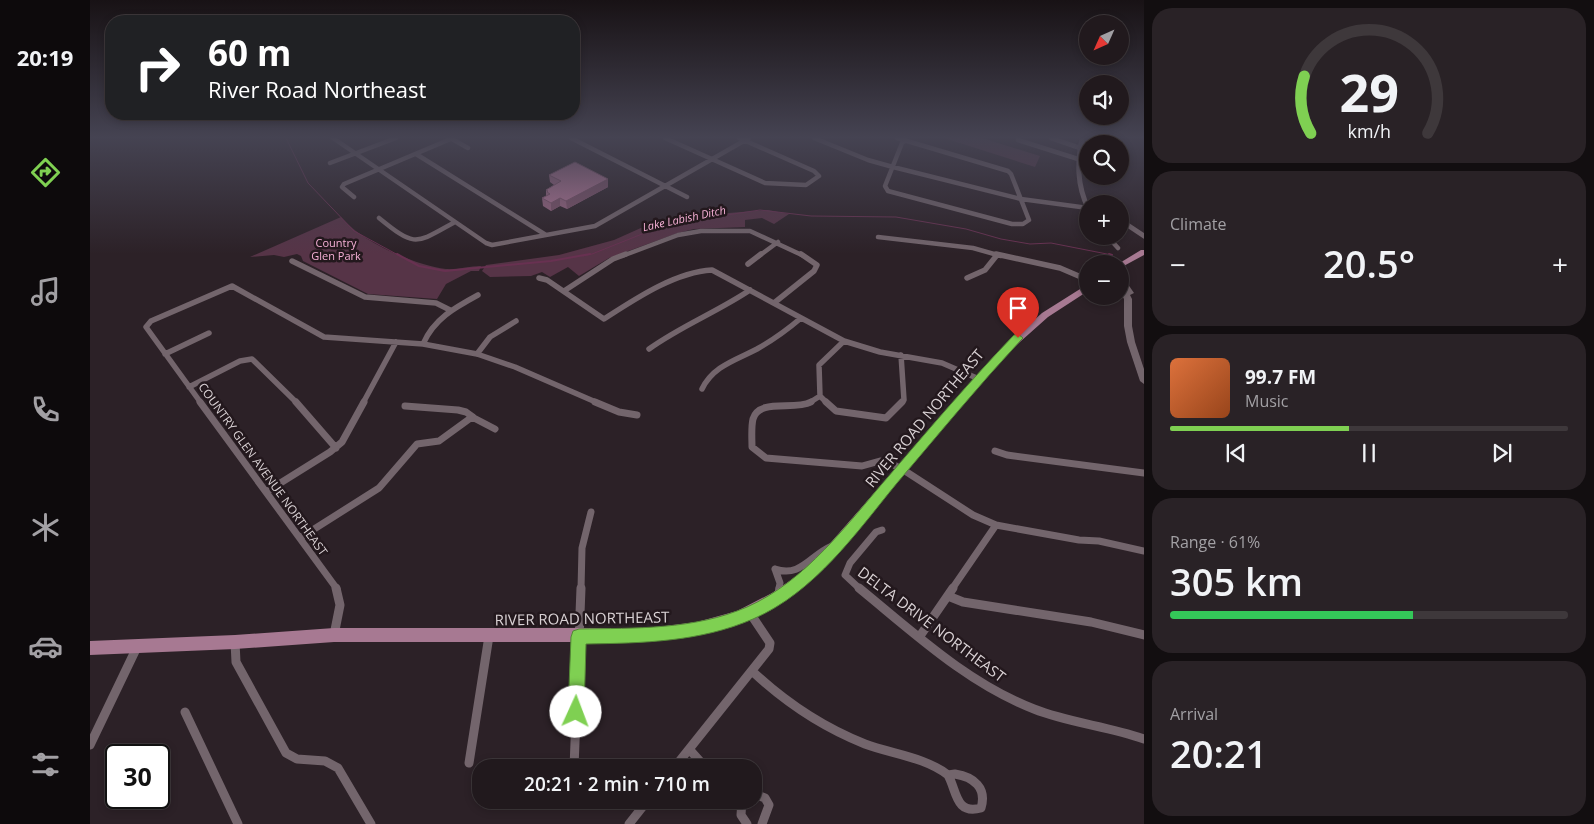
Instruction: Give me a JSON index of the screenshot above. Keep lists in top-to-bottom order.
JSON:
{
  "streets": {
    "main road": ["RIVER ROAD NORTHEAST"],
    "street": ["COUNTRY GLEN AVENUE NORTHEAST", "DELTA DRIVE NORTHEAST"]
  },
  "crossings": [
    ["RIVER ROAD NORTHEAST", "COUNTRY GLEN AVENUE NORTHEAST"]
  ],
  "water": ["Lake Labish Ditch"],
  "parks": ["Country Glen Park"],
  "north": "bottom left",
  "page": {
    "tabs": "20:19",
    "map_buttons": ["+", "−"],
    "turn": ["60 m", "River Road Northeast"],
    "tile": [
      "Climate",
      ["Range · 61%", "305 km"],
      ["Arrival", "20:21"]
    ],
    "heat": ["−", "20.5°", "+"],
    "song": ["99.7 FM", "Music"],
    "limit": "30",
    "trip": "20:21 · 2 min · 710 m",
    "gauge": ["29", "km/h"]
  }
}
